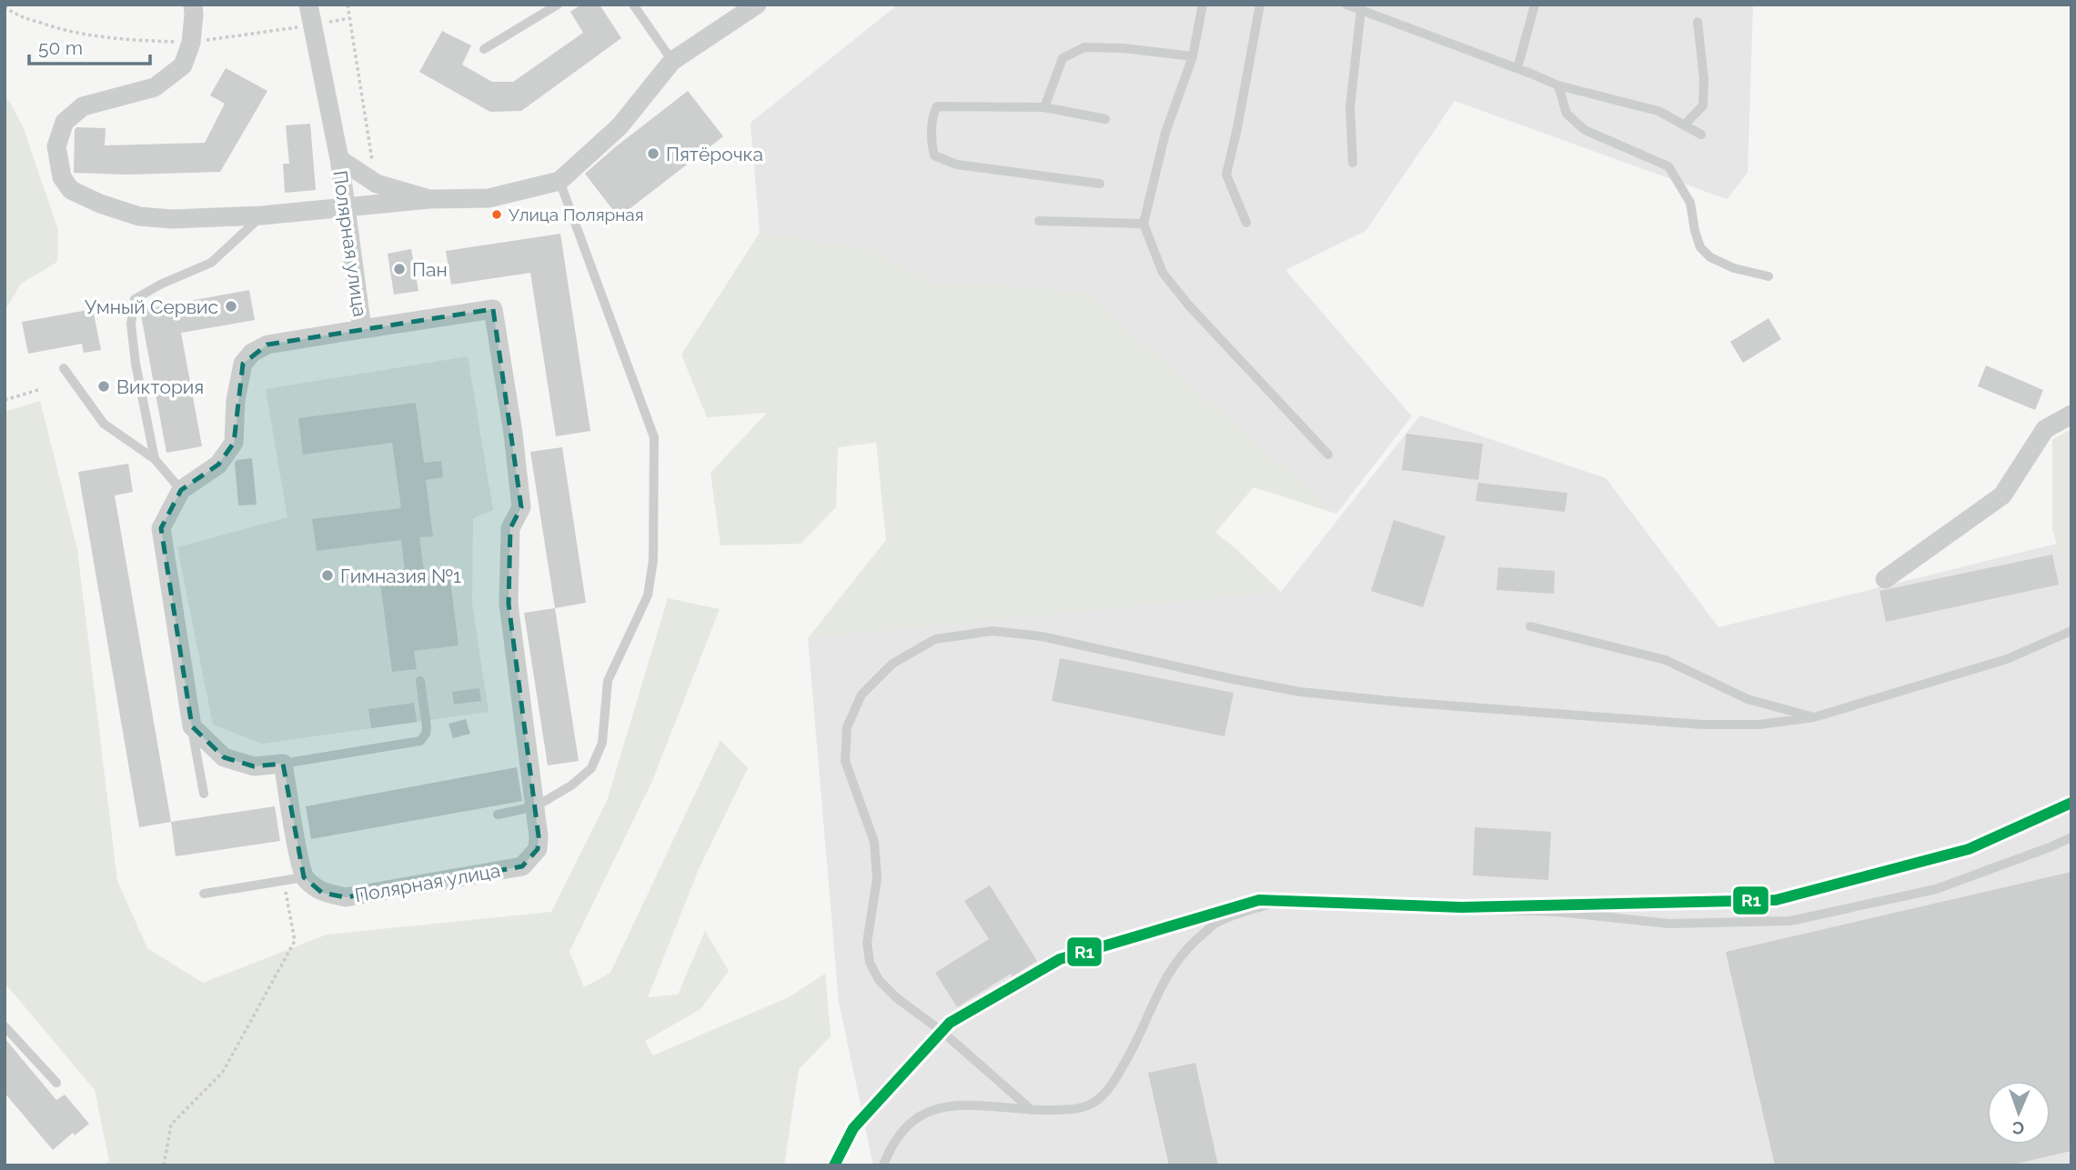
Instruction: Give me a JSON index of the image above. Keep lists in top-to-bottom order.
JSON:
{
  "streets": {
    "street": ["Полярная улица"]
  },
  "places": [
    "Пятёрочка",
    "Улица Полярная",
    "Пан",
    "Умный Сервис",
    "Виктория",
    "Гимназия №1"
  ],
  "lines": ["transit line R1"],
  "scale_bar": "50 m",
  "north": "bottom"
}
